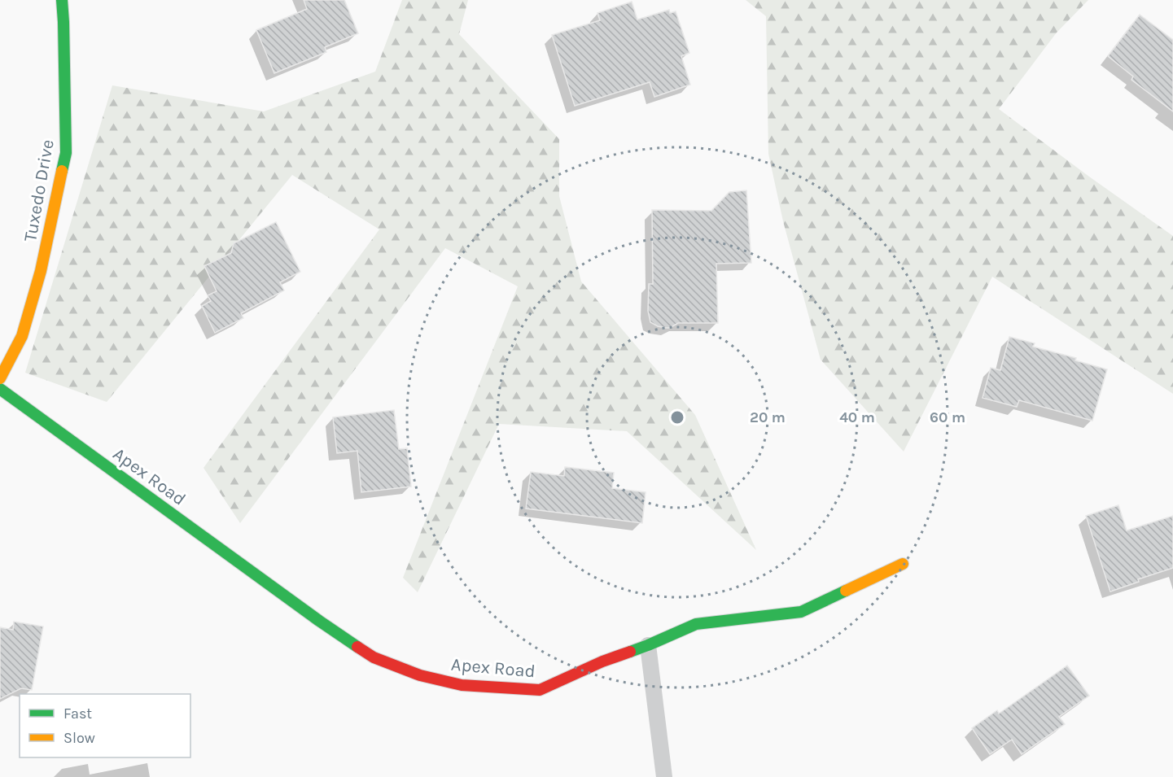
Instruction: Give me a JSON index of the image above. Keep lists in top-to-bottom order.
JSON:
{
  "streets": {
    "street": ["Tuxedo Drive", "Apex Road"]
  },
  "legend": ["Fast", "Slow"],
  "rings": ["20 m", "40 m", "60 m"]
}
